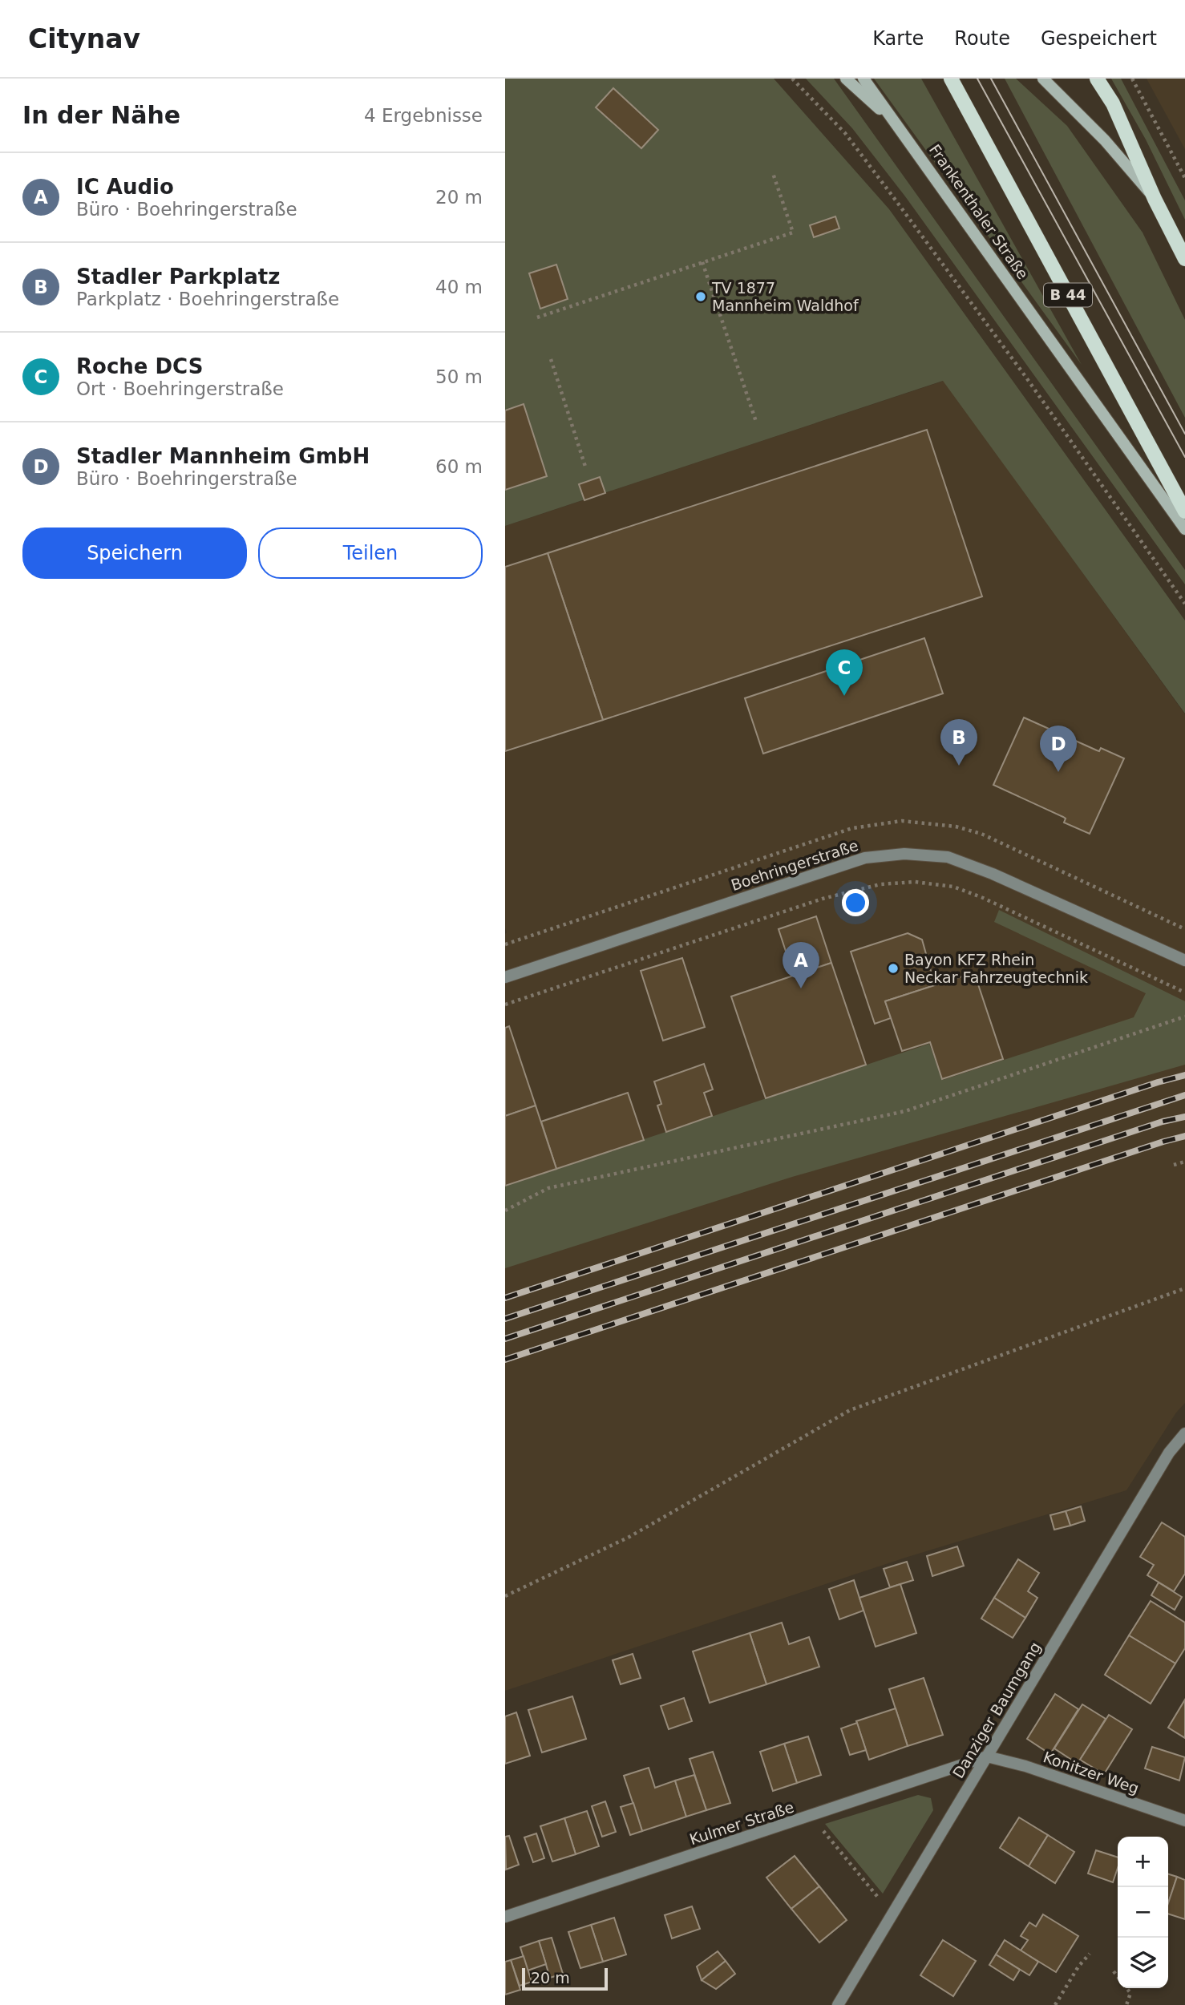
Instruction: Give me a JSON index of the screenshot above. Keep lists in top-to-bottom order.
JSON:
{
  "streets": {
    "main road": ["Frankenthaler Straße", "B 44"],
    "street": [
      "Boehringerstraße",
      "Danziger Baumgang",
      "Konitzer Weg",
      "Kulmer Straße"
    ]
  },
  "crossings": [
    ["Danziger Baumgang", "Konitzer Weg"],
    ["Danziger Baumgang", "Kulmer Straße"],
    ["Konitzer Weg", "Kulmer Straße"]
  ],
  "places": ["TV 1877 Mannheim Waldhof", "Bayon KFZ Rhein Neckar Fahrzeugtechnik"],
  "scale_bar": "20 m",
  "page": {
    "header": "Citynav",
    "nav": ["Karte", "Route", "Gespeichert"],
    "heading": ["In der Nähe", "4 Ergebnisse"],
    "list": [
      {
        "mark": "A",
        "name": "IC Audio",
        "note": "Büro · Boehringerstraße",
        "value": "20 m"
      },
      {
        "mark": "B",
        "name": "Stadler Parkplatz",
        "note": "Parkplatz · Boehringerstraße",
        "value": "40 m"
      },
      {
        "mark": "C",
        "name": "Roche DCS",
        "note": "Ort · Boehringerstraße",
        "value": "50 m"
      },
      {
        "mark": "D",
        "name": "Stadler Mannheim GmbH",
        "note": "Büro · Boehringerstraße",
        "value": "60 m"
      }
    ],
    "buttons": ["Speichern", "Teilen"],
    "pins": [
      "C",
      "B",
      "D",
      "A"
    ],
    "map_buttons": ["+", "−"],
    "scale": "20 m"
  }
}
